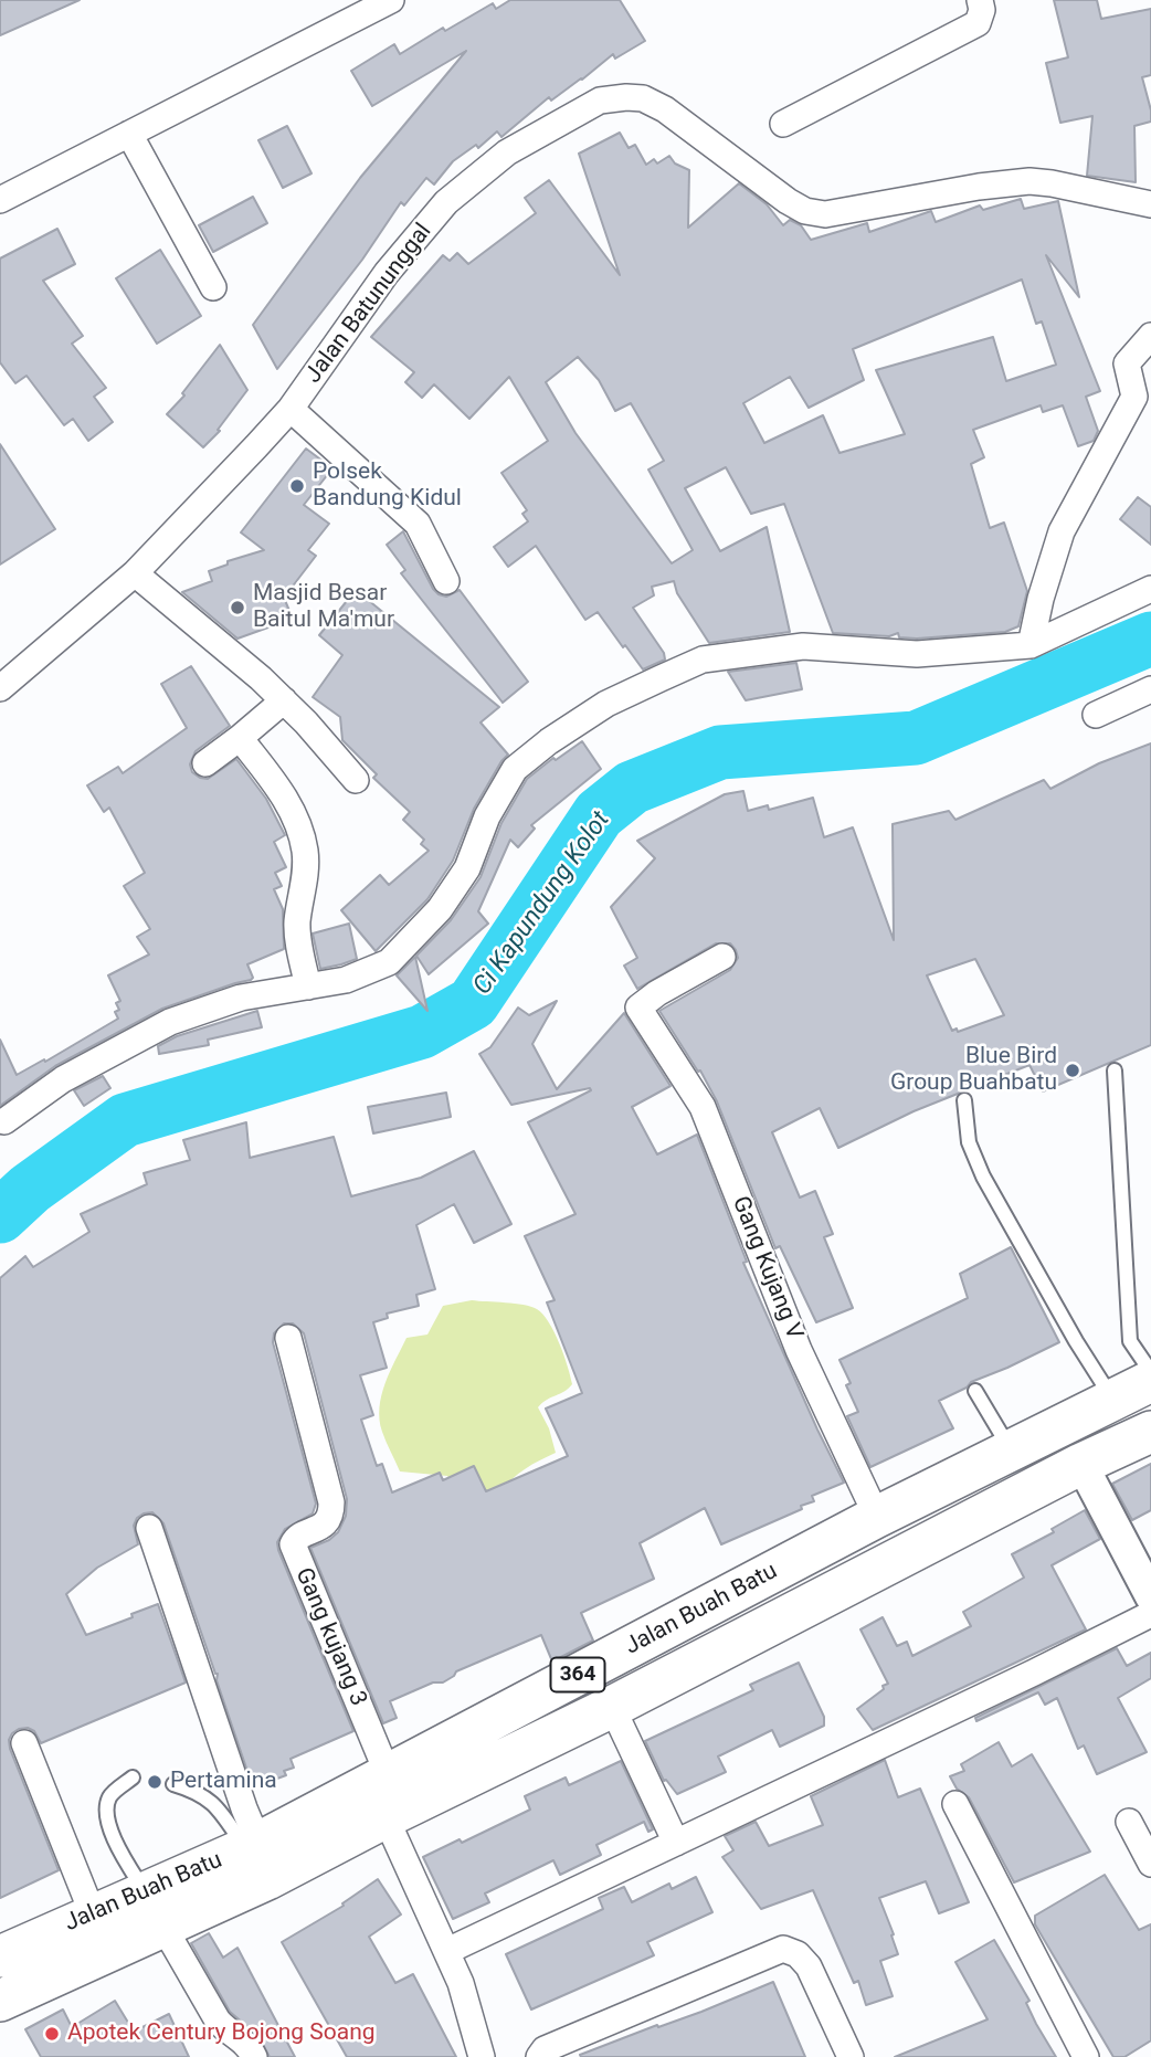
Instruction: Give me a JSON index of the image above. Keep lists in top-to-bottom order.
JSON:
{
  "streets": {
    "main road": ["Jalan Buah Batu", "364"],
    "street": ["Jalan Batununggal", "Gang Kujang V", "Gang kujang 3"]
  },
  "crossings": [
    ["Gang Kujang V", "Jalan Buah Batu"],
    ["Jalan Buah Batu", "Gang kujang 3"]
  ],
  "water": ["Ci Kapundung Kolot"],
  "places": [
    "Polsek Bandung Kidul",
    "Masjid Besar Baitul Ma'mur",
    "Blue Bird Group Buahbatu",
    "Pertamina",
    "Apotek Century Bojong Soang"
  ]
}
